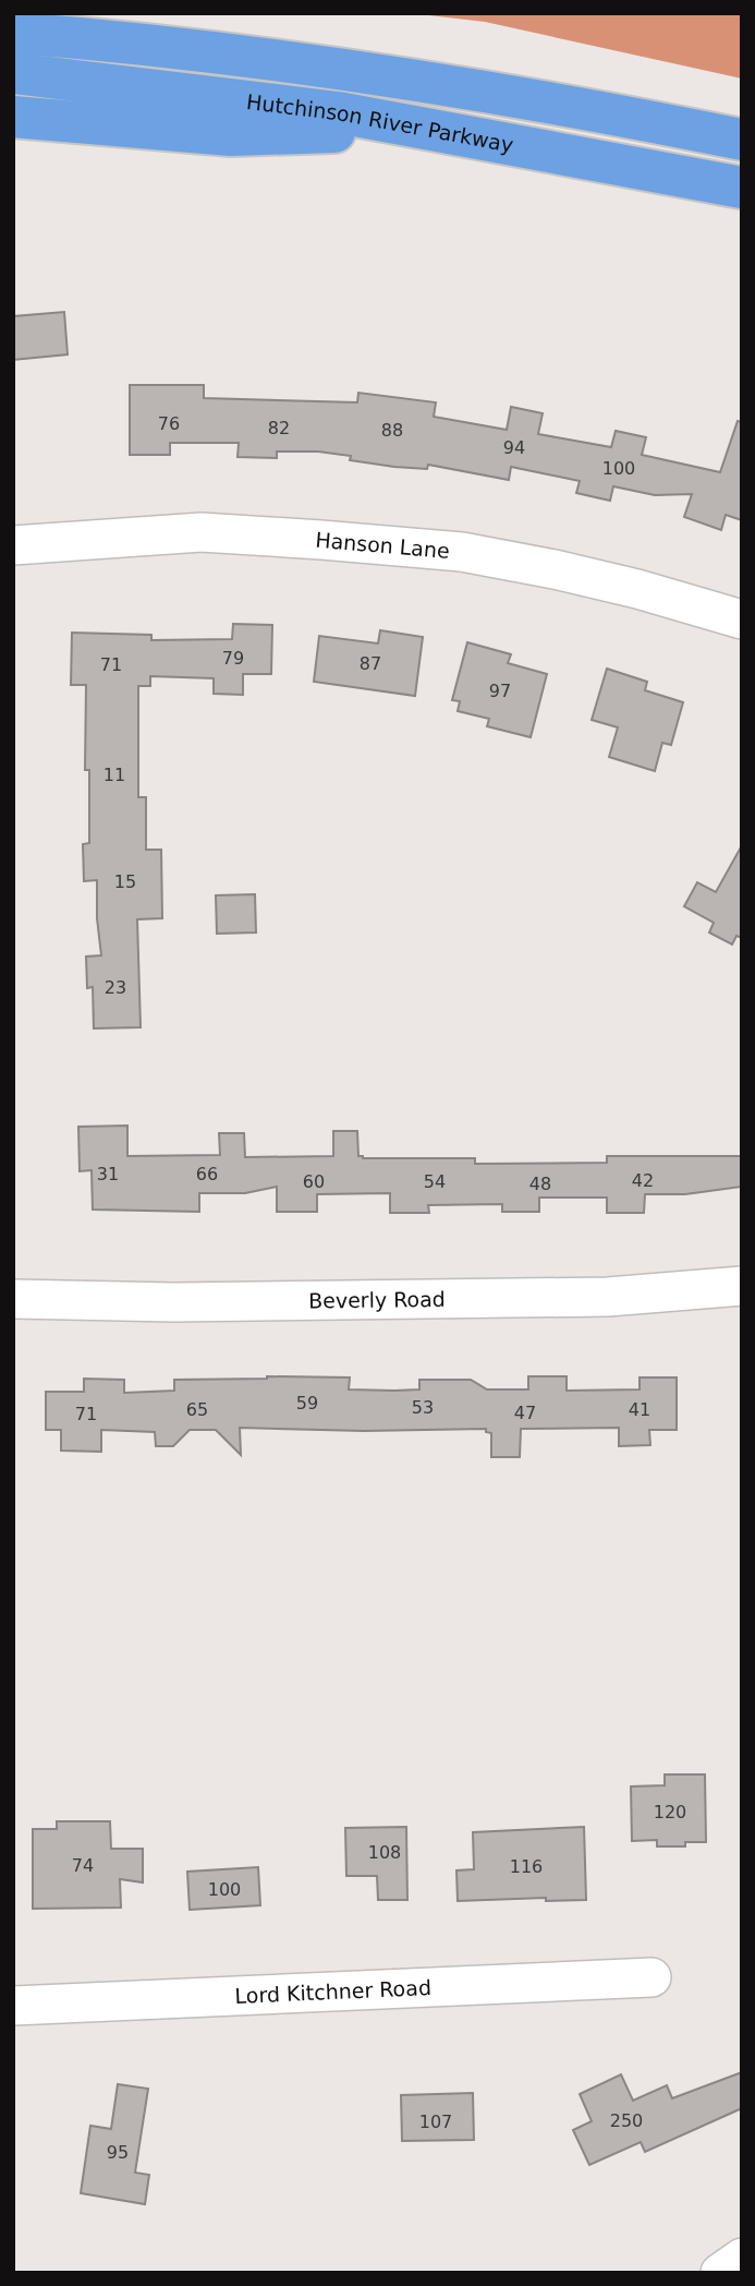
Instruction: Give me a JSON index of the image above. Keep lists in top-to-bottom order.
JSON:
{
  "streets": {
    "highway": ["Hutchinson River Parkway"],
    "street": ["Hanson Lane", "Beverly Road", "Lord Kitchner Road"]
  },
  "house_numbers": [
    "76",
    "82",
    "88",
    "94",
    "100",
    "79",
    "87",
    "71",
    "97",
    "11",
    "15",
    "23",
    "31",
    "66",
    "42",
    "60",
    "54",
    "48",
    "59",
    "53",
    "65",
    "41",
    "47",
    "71",
    "120",
    "108",
    "74",
    "116",
    "100",
    "250",
    "107",
    "95"
  ]
}
